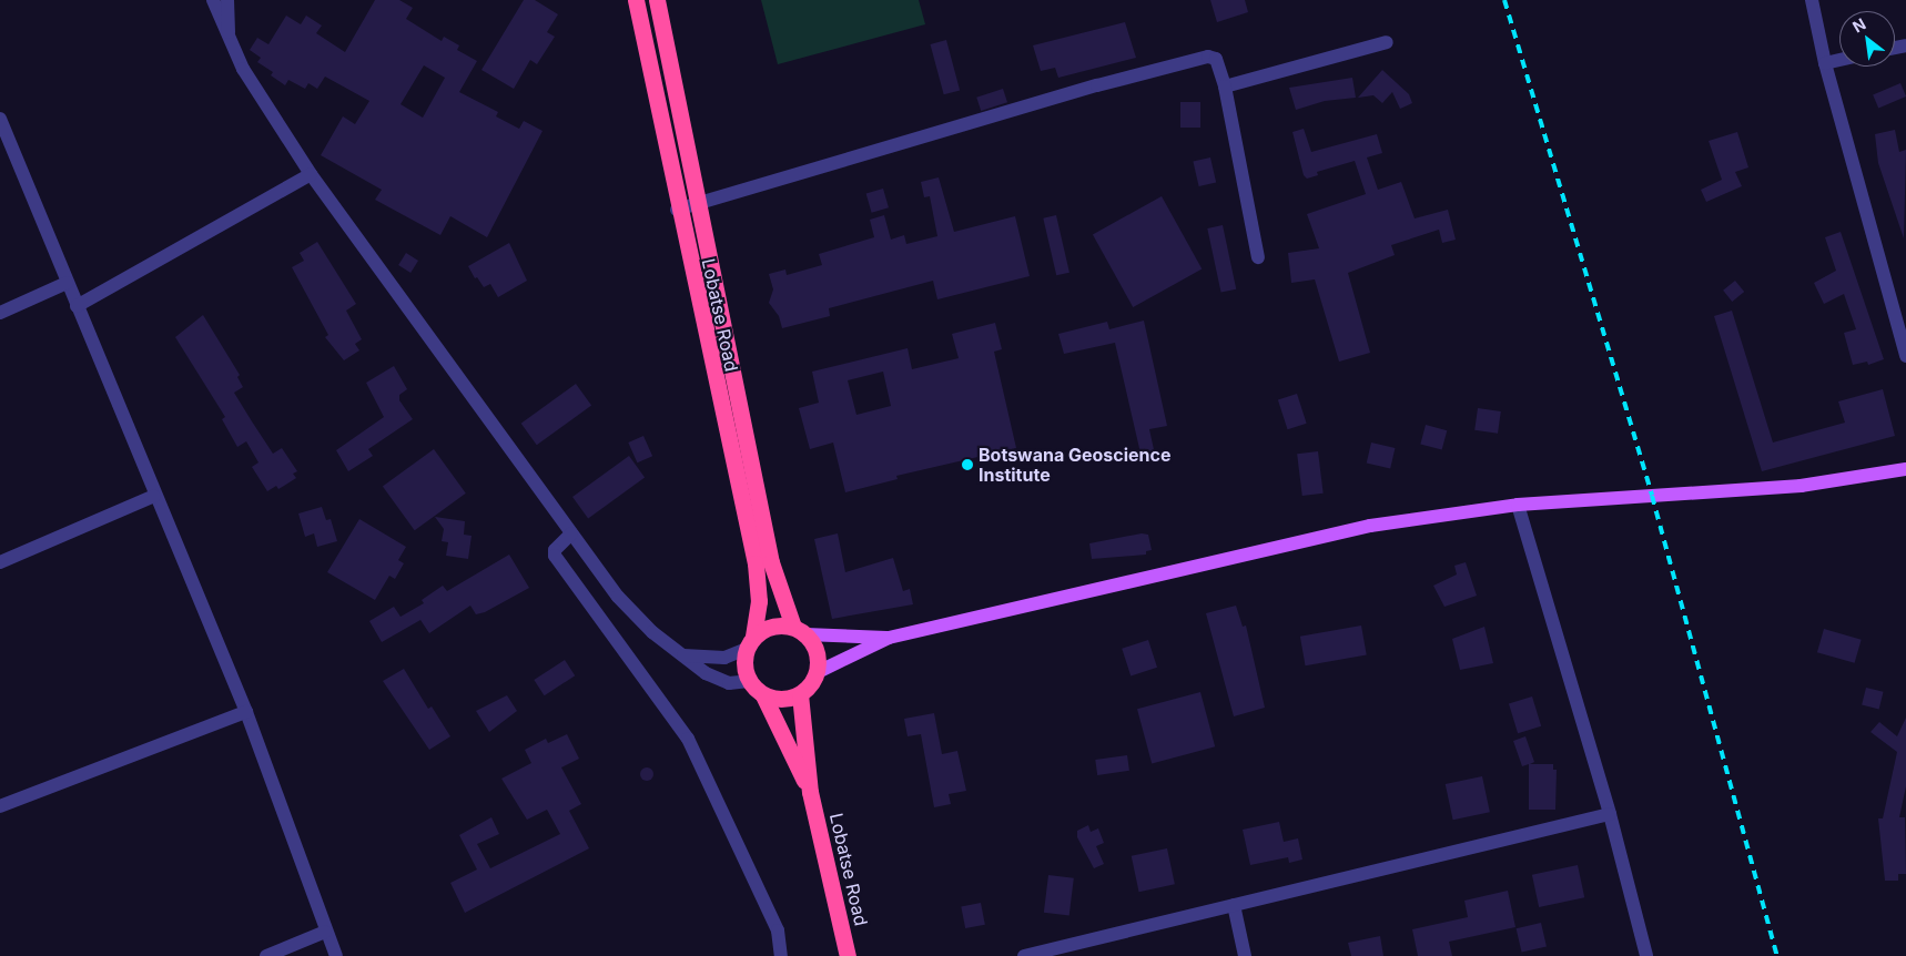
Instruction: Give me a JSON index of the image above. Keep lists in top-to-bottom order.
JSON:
{
  "streets": {
    "highway": ["Lobatse Road"]
  },
  "places": ["Botswana Geoscience Institute"],
  "north": "top left"
}
